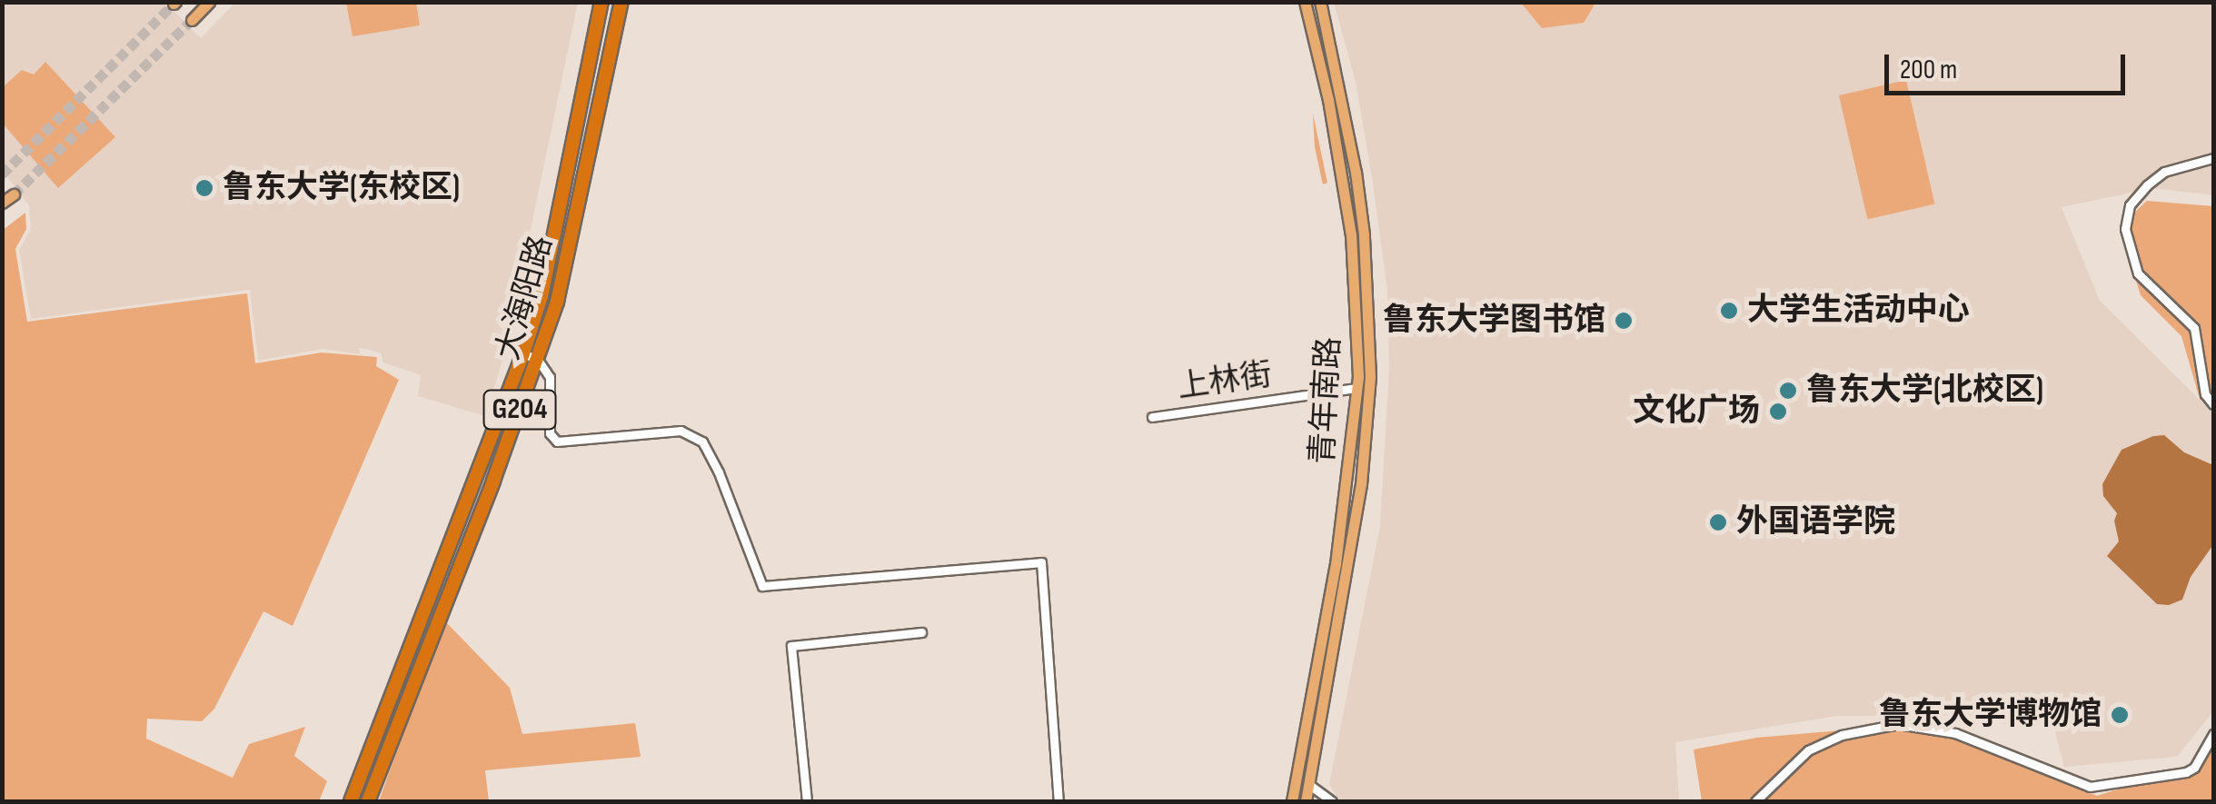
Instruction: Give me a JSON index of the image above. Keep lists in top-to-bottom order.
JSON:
{
  "streets": {
    "highway": ["大海阳路", "G204"],
    "main road": ["青年南路"],
    "street": ["上林街"]
  },
  "crossings": [
    ["上林街", "青年南路"]
  ],
  "places": [
    "鲁东大学(东校区)",
    "大学生活动中心",
    "鲁东大学图书馆",
    "鲁东大学(北校区)",
    "文化广场",
    "外国语学院",
    "鲁东大学博物馆"
  ],
  "scale_bar": "200 m"
}
